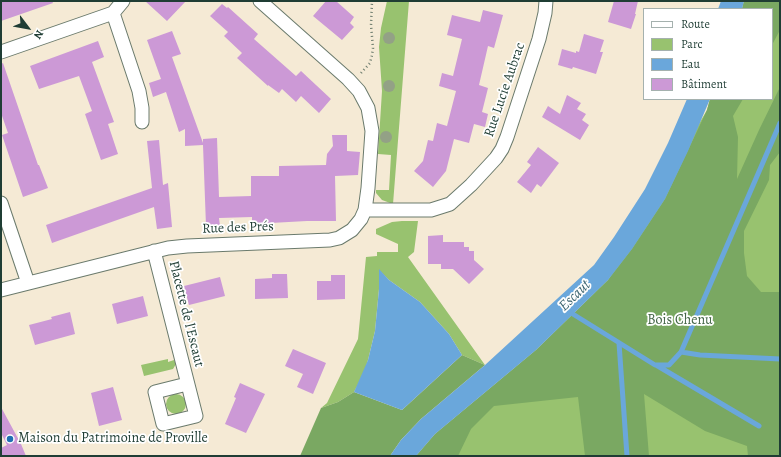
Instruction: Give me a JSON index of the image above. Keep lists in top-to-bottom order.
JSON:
{
  "streets": {
    "street": ["Rue Lucie Aubrac", "Rue des Prés", "Placette de l'Escaut"]
  },
  "crossings": [
    ["Rue Lucie Aubrac", "Rue des Prés"],
    ["Rue des Prés", "Placette de l'Escaut"]
  ],
  "water": ["Escaut"],
  "parks": ["Bois Chenu"],
  "places": ["Maison du Patrimoine de Proville"],
  "legend": [
    "Route",
    "Parc",
    "Eau",
    "Bâtiment"
  ],
  "north": "bottom right"
}
